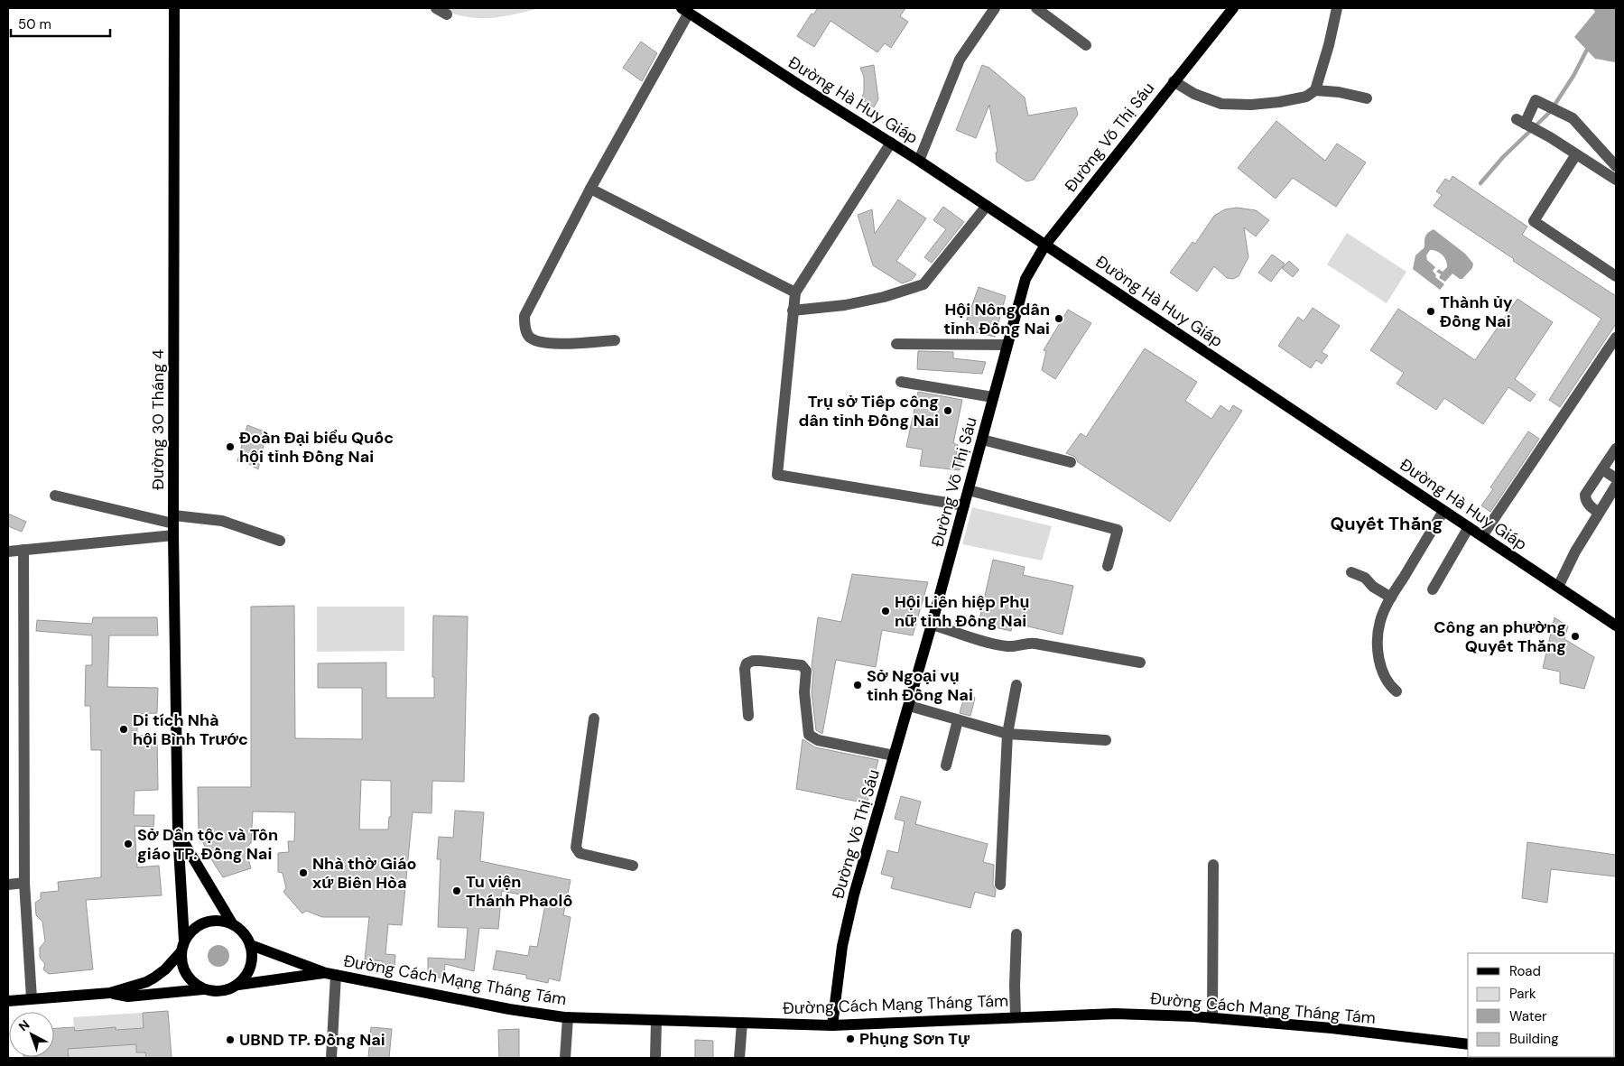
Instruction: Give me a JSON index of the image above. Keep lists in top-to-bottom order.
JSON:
{
  "streets": {
    "main road": [
      "Đường Hà Huy Giáp",
      "Đường Võ Thị Sáu",
      "Đường 30 Tháng 4",
      "Đường Cách Mạng Tháng Tám"
    ]
  },
  "crossings": [
    ["Đường Hà Huy Giáp", "Đường Võ Thị Sáu"],
    ["Đường Võ Thị Sáu", "Đường Cách Mạng Tháng Tám"],
    ["Đường 30 Tháng 4", "Đường Cách Mạng Tháng Tám"]
  ],
  "districts": ["Quyết Thắng"],
  "places": [
    "Thành ủy Đồng Nai",
    "Hội Nông dân tỉnh Đồng Nai",
    "Trụ sở Tiếp công dân tỉnh Đồng Nai",
    "Đoàn Đại biểu Quốc hội tỉnh Đồng Nai",
    "Hội Liên hiệp Phụ nữ tỉnh Đồng Nai",
    "Công an phường Quyết Thắng",
    "Sở Ngoại vụ tỉnh Đồng Nai",
    "Di tích Nhà hội Bình Trước",
    "Sở Dân tộc và Tôn giáo TP. Đồng Nai",
    "Nhà thờ Giáo xứ Biên Hòa",
    "Tu viện Thánh Phaolô",
    "Phụng Sơn Tự",
    "UBND TP. Đồng Nai"
  ],
  "legend": [
    "Road",
    "Park",
    "Water",
    "Building"
  ],
  "scale_bar": "50 m",
  "north": "top left"
}
